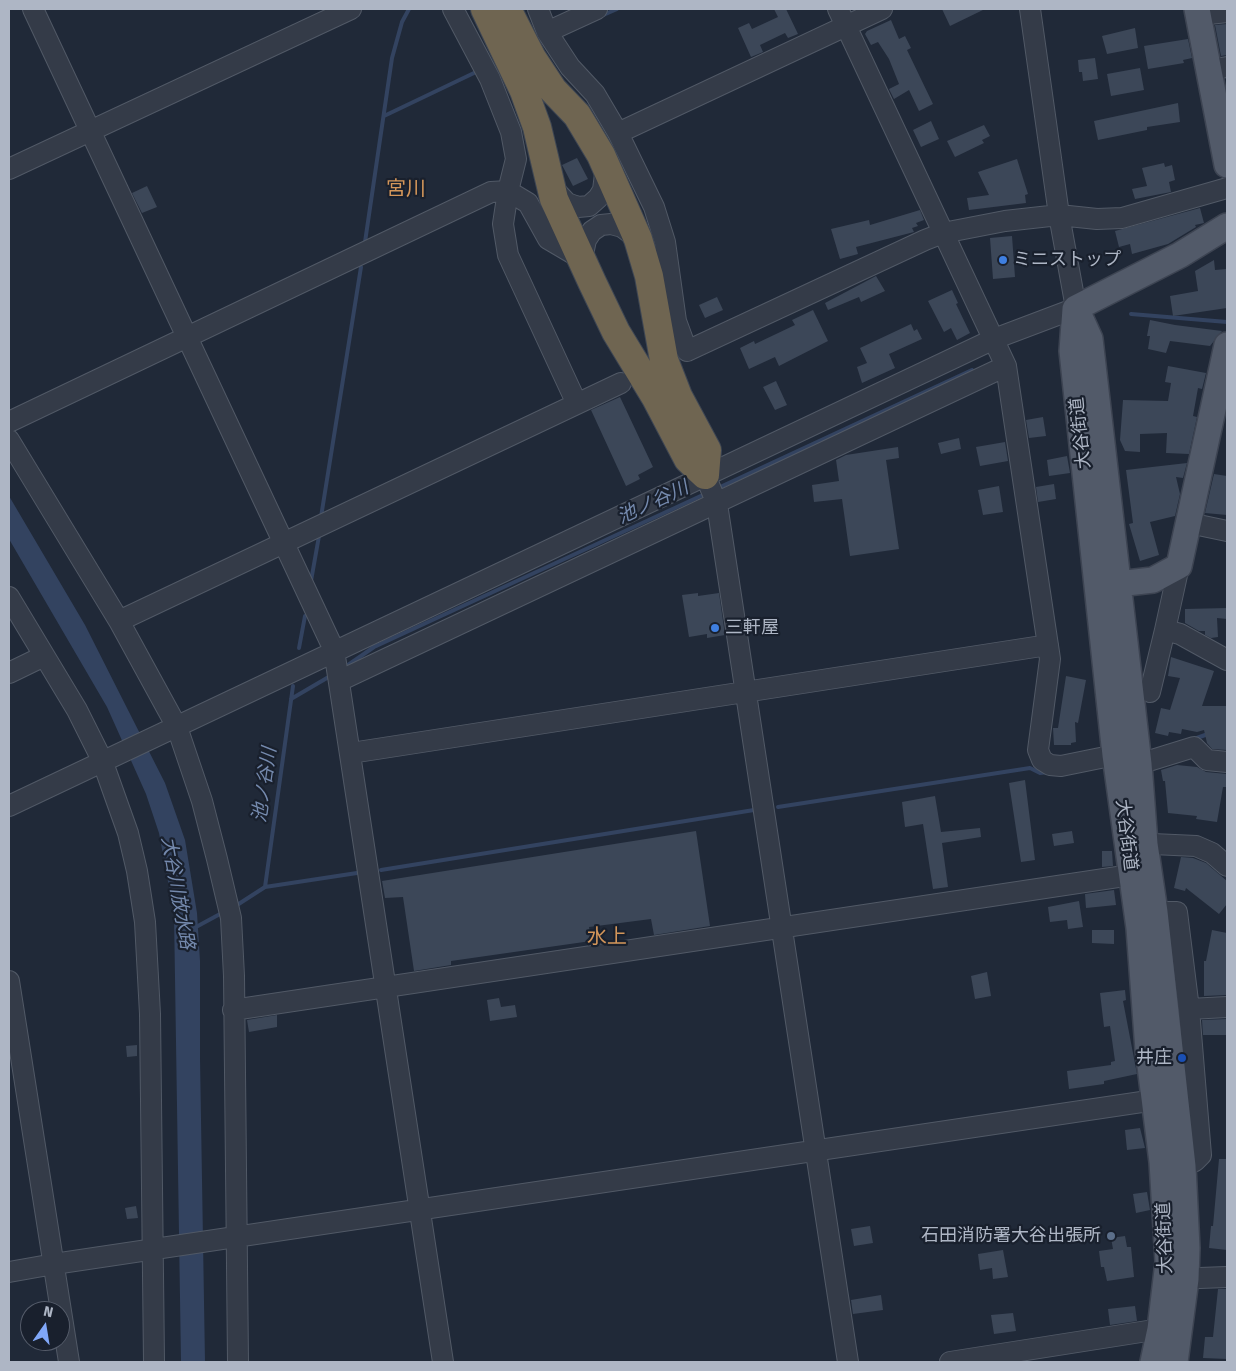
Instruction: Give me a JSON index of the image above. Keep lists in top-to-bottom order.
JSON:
{
  "streets": {
    "main road": ["大谷街道"]
  },
  "districts": ["宮川", "水上"],
  "water": ["池ノ谷川", "大谷川放水路"],
  "places": [
    "ミニストップ",
    "三軒屋",
    "井庄",
    "石田消防署大谷出張所"
  ],
  "north": "top"
}
